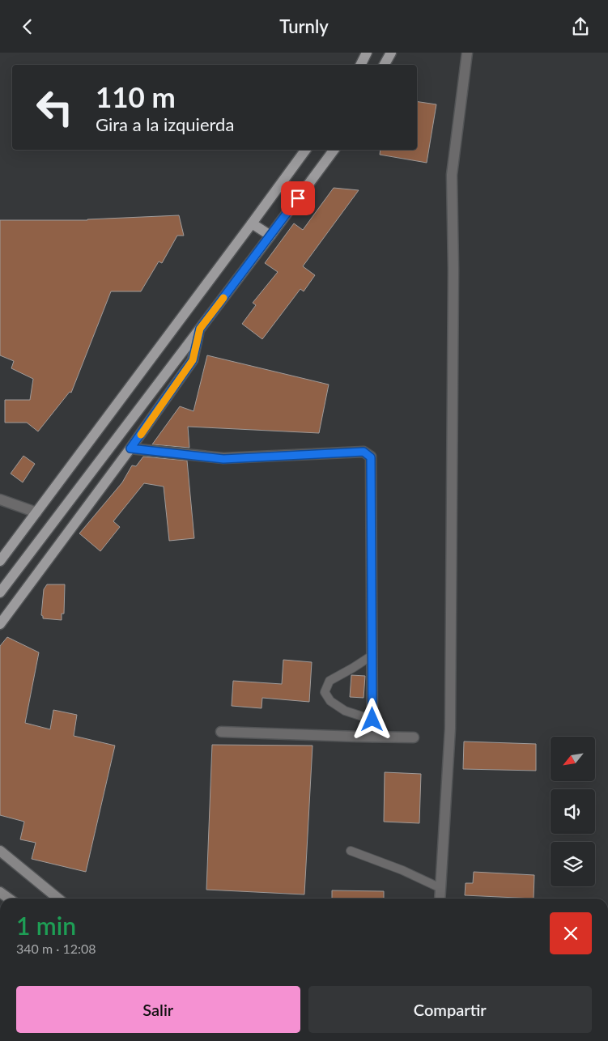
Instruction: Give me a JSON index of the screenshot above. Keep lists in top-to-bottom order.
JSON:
{
  "north": "bottom left",
  "page": {
    "header": "Turnly",
    "turn": ["110 m", "Gira a la izquierda"],
    "heading": ["1 min", "340 m · 12:08"],
    "buttons": ["Salir", "Compartir"]
  }
}
